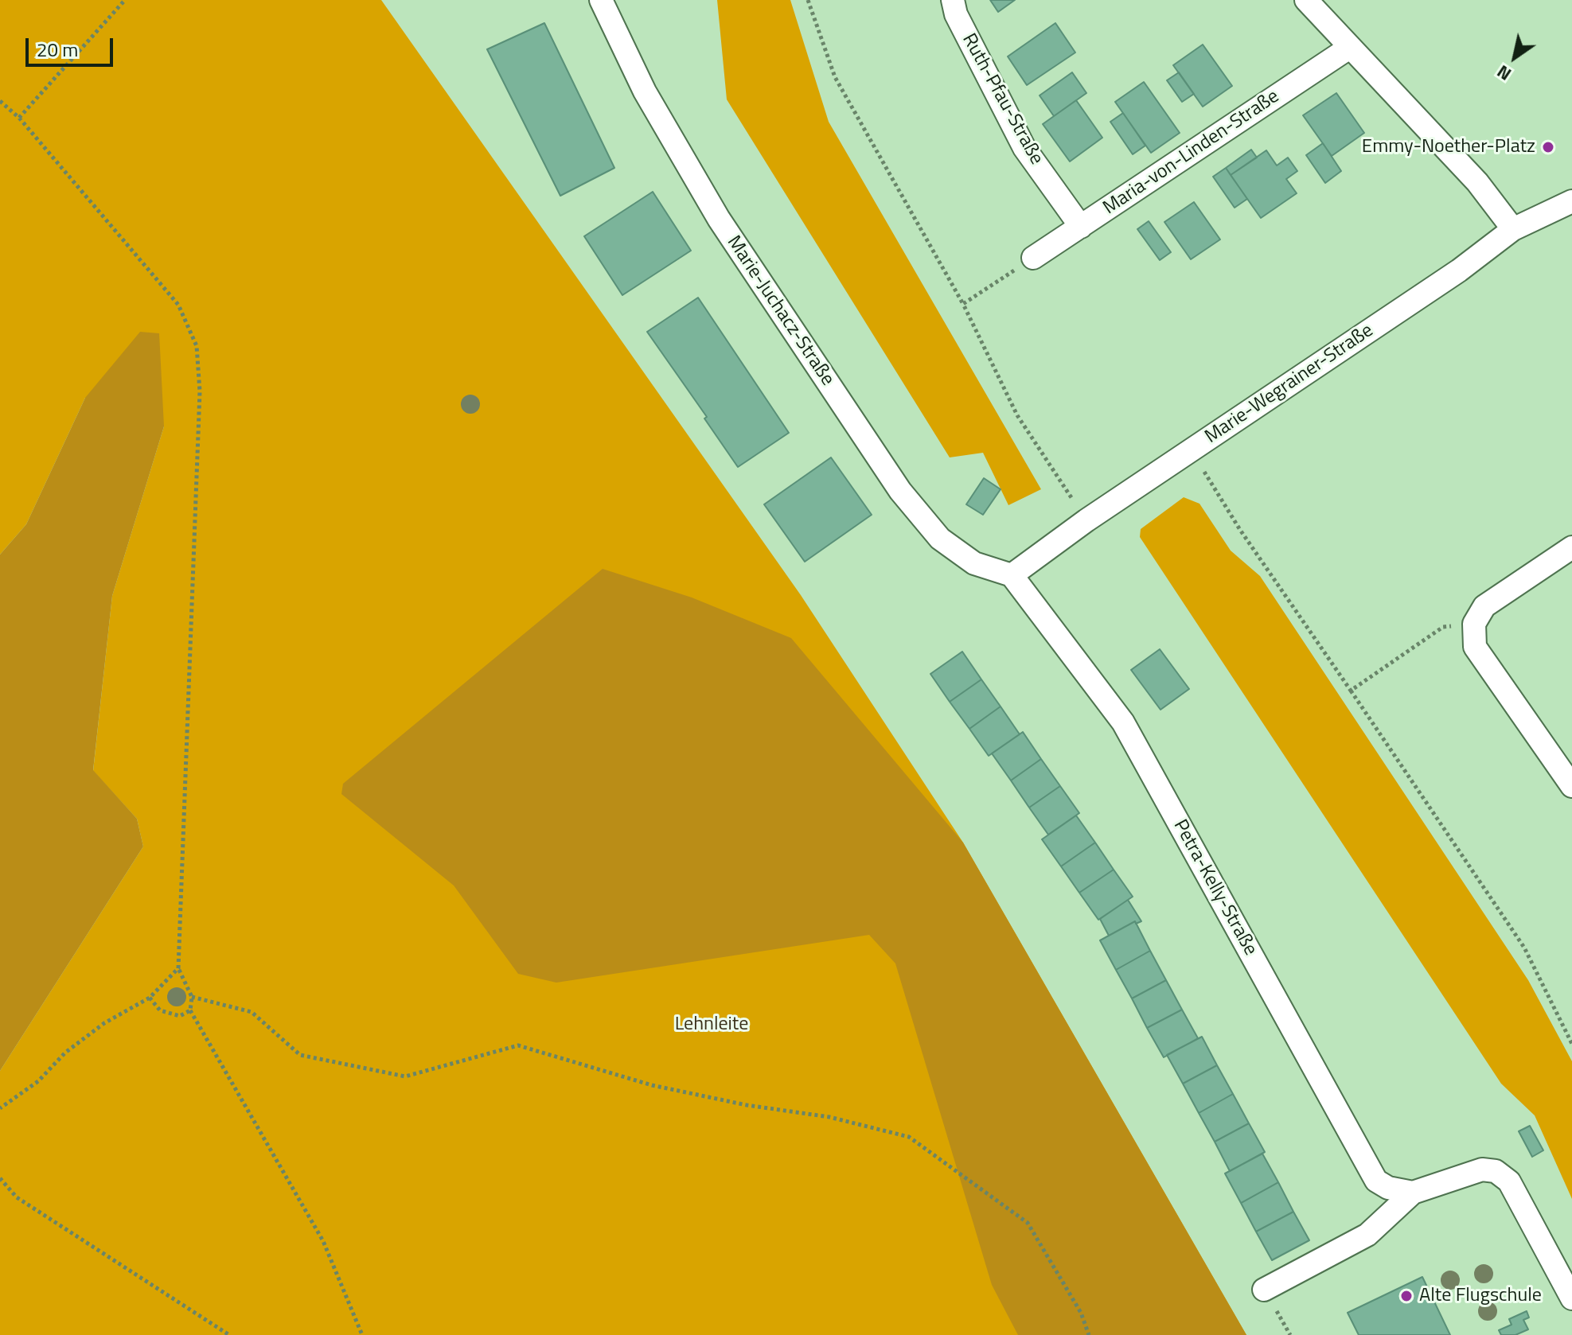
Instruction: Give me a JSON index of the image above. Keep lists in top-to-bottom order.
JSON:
{
  "streets": {
    "street": [
      "Ruth-Pfau-Straße",
      "Maria-von-Linden-Straße",
      "Marie-Juchacz-Straße",
      "Marie-Wegrainer-Straße",
      "Petra-Kelly-Straße"
    ]
  },
  "crossings": [
    ["Ruth-Pfau-Straße", "Maria-von-Linden-Straße"],
    ["Marie-Juchacz-Straße", "Marie-Wegrainer-Straße"],
    ["Marie-Juchacz-Straße", "Petra-Kelly-Straße"],
    ["Marie-Wegrainer-Straße", "Petra-Kelly-Straße"]
  ],
  "parks": ["Lehnleite"],
  "places": ["Emmy-Noether-Platz", "Alte Flugschule"],
  "scale_bar": "20 m",
  "north": "bottom left"
}
